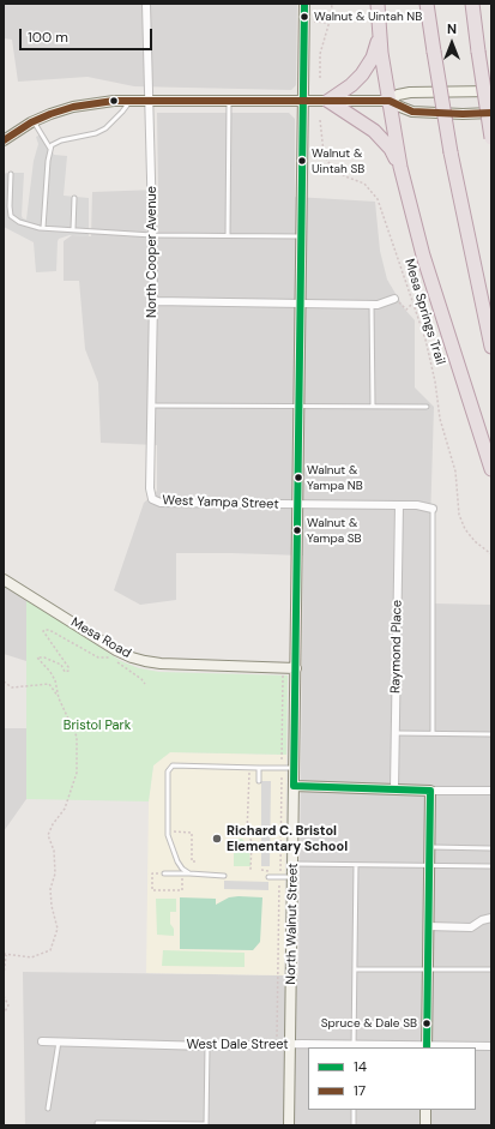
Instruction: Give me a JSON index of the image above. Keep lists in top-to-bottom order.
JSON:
{
  "streets": {
    "main road": ["Mesa Road", "North Walnut Street"],
    "street": [
      "North Cooper Avenue",
      "West Yampa Street",
      "Raymond Place",
      "West Dale Street"
    ],
    "path": ["Mesa Springs Trail"]
  },
  "crossings": [
    ["North Cooper Avenue", "West Yampa Street"],
    ["West Yampa Street", "Raymond Place"],
    ["West Yampa Street", "North Walnut Street"],
    ["Mesa Road", "North Walnut Street"],
    ["North Walnut Street", "West Dale Street"]
  ],
  "parks": ["Bristol Park"],
  "places": [
    "Walnut & Uintah NB",
    "Walnut & Uintah SB",
    "Walnut & Yampa NB",
    "Walnut & Yampa SB",
    "Richard C. Bristol Elementary School",
    "Spruce & Dale SB"
  ],
  "lines": ["transit line 14", "transit line 17"],
  "legend": ["14", "17"],
  "scale_bar": "100 m",
  "north": "top"
}
